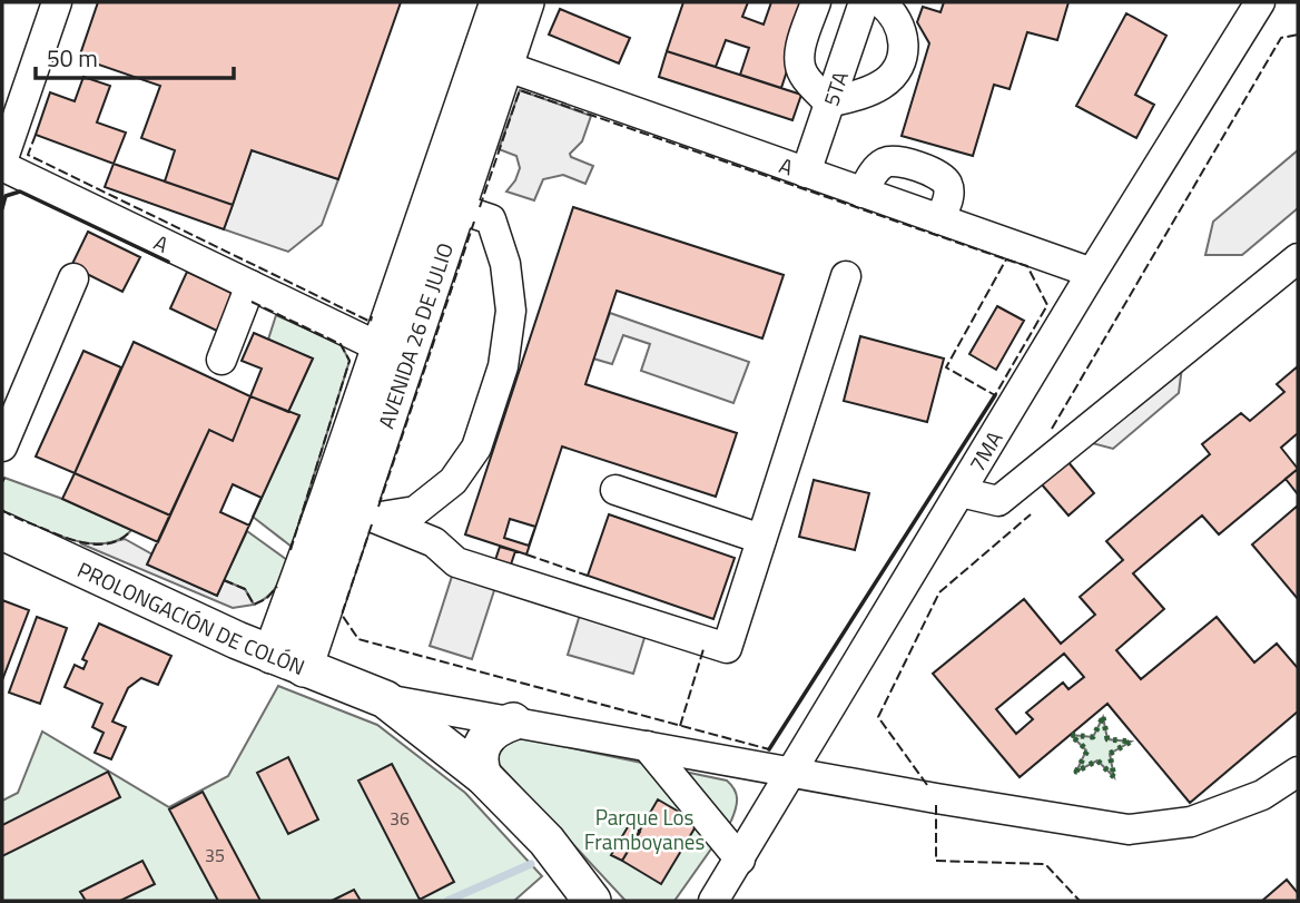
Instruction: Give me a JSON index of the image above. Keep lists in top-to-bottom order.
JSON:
{
  "streets": {
    "main road": ["AVENIDA 26 DE JULIO", "PROLONGACIÓN DE COLÓN"],
    "street": ["5TA", "A", "7MA"]
  },
  "crossings": [
    ["5TA", "A"],
    ["A", "AVENIDA 26 DE JULIO"],
    ["A", "7MA"],
    ["AVENIDA 26 DE JULIO", "PROLONGACIÓN DE COLÓN"],
    ["7MA", "PROLONGACIÓN DE COLÓN"]
  ],
  "parks": ["Parque Los Framboyanes"],
  "house_numbers": ["36", "35"],
  "scale_bar": "50 m"
}
